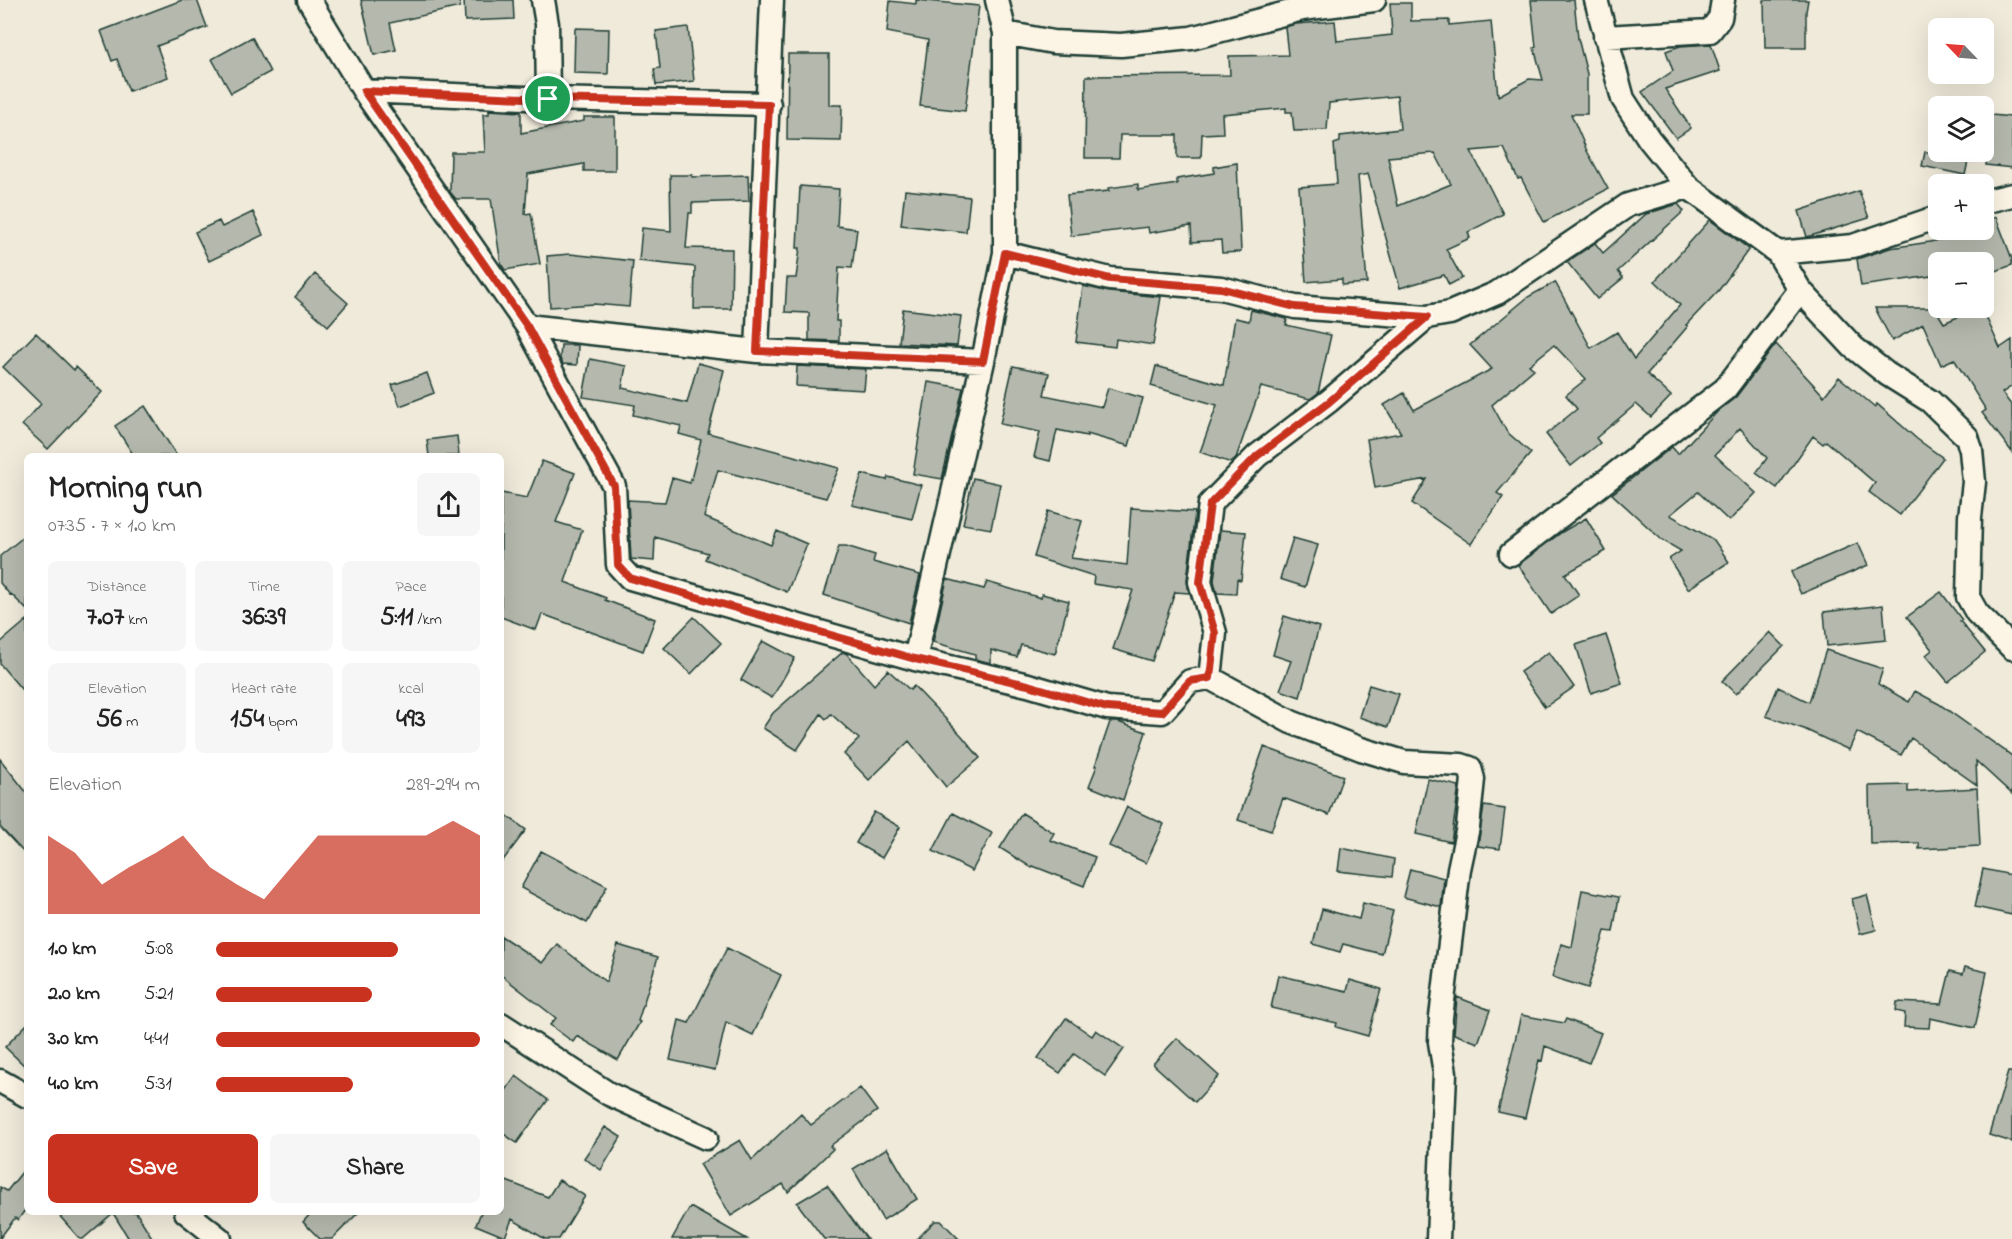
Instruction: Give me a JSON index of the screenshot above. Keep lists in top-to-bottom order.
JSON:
{
  "north": "top left",
  "page": {
    "map_buttons": ["+", "−"],
    "heading": ["Morning run", "07:35 · 7 × 1.0 km"],
    "stats": [
      ["Distance", "7.07 km"],
      ["Time", "36:39"],
      ["Pace", "5:11 /km"],
      ["Elevation", "56 m"],
      ["Heart rate", "154 bpm"],
      ["kcal", "493"]
    ],
    "chart": ["Elevation", "289–294 m"],
    "list": [
      {
        "name": "1.0 km",
        "note": "5:08"
      },
      {
        "name": "2.0 km",
        "note": "5:21"
      },
      {
        "name": "3.0 km",
        "note": "4:41"
      },
      {
        "name": "4.0 km",
        "note": "5:31"
      }
    ],
    "buttons": ["Save", "Share"]
  }
}
